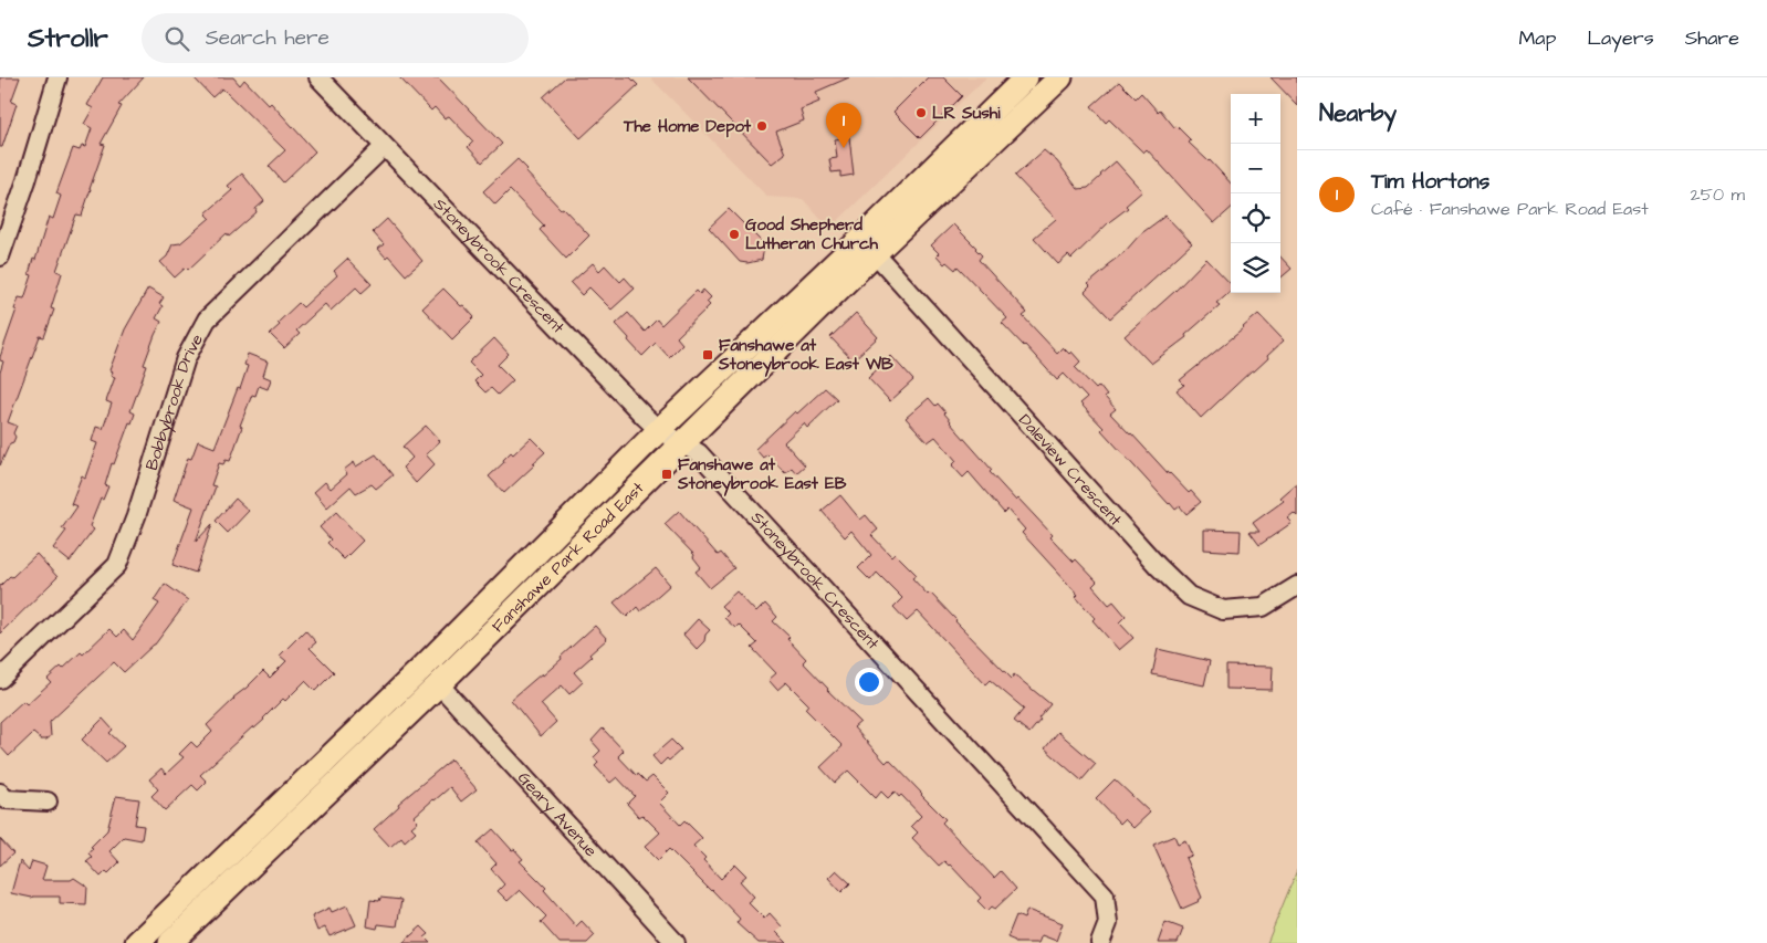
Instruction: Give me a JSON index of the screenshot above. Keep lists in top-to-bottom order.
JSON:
{
  "streets": {
    "main road": ["Fanshawe Park Road East"],
    "street": [
      "Stoneybrook Crescent",
      "Bobbybrook Drive",
      "Daleview Crescent",
      "Geary Avenue"
    ]
  },
  "crossings": [
    ["Stoneybrook Crescent", "Bobbybrook Drive"],
    ["Stoneybrook Crescent", "Fanshawe Park Road East"],
    ["Daleview Crescent", "Fanshawe Park Road East"],
    ["Fanshawe Park Road East", "Geary Avenue"]
  ],
  "places": {
    "other": ["LR Sushi", "The Home Depot", "Good Shepherd Lutheran Church"],
    "transit": ["Fanshawe at Stoneybrook East WB", "Fanshawe at Stoneybrook East EB"]
  },
  "page": {
    "header": "Strollr",
    "search": "Search here",
    "nav": ["Map", "Layers", "Share"],
    "heading": "Nearby",
    "map_buttons": ["+", "−"],
    "pins": "1",
    "list": [
      {
        "mark": "1",
        "name": "Tim Hortons",
        "note": "Café · Fanshawe Park Road East",
        "value": "250 m"
      }
    ]
  }
}
